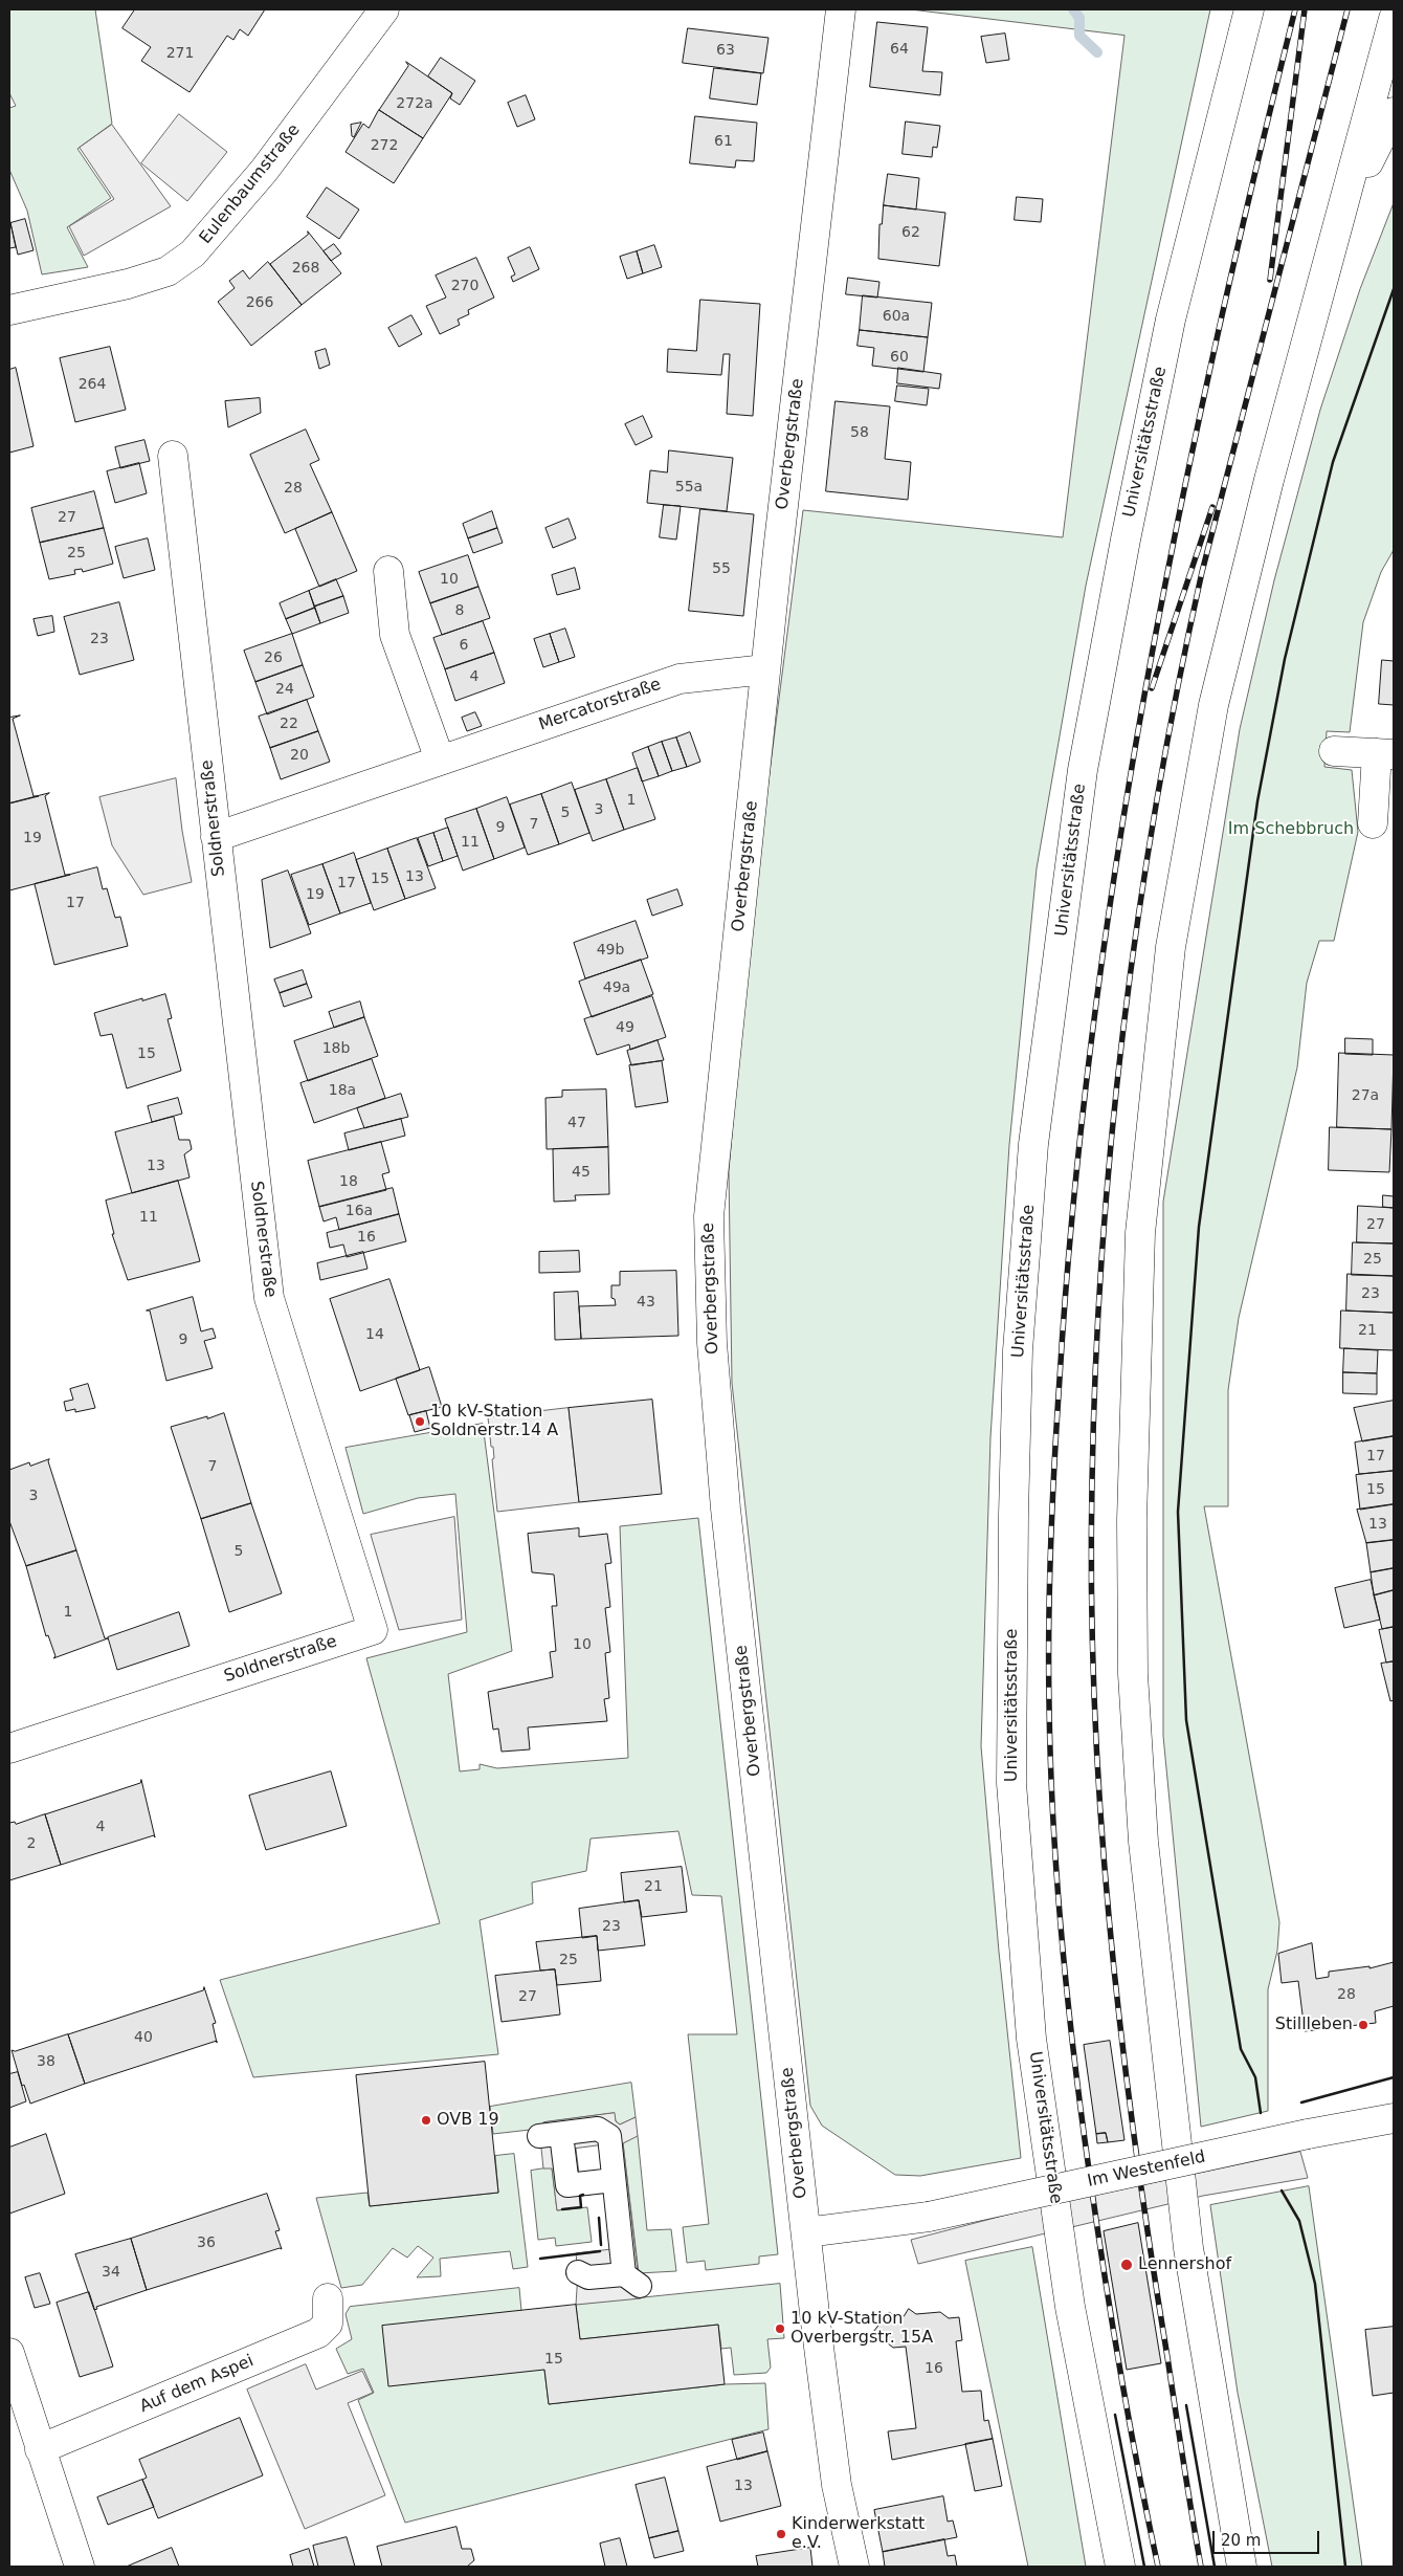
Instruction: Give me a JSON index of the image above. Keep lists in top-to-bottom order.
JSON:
{
  "streets": {
    "main road": [
      "Eulenbaumstraße",
      "Universitätsstraße",
      "Overbergstraße",
      "Mercatorstraße",
      "Soldnerstraße",
      "Im Westenfeld",
      "Auf dem Aspei"
    ]
  },
  "crossings": [
    ["Overbergstraße", "Mercatorstraße"],
    ["Overbergstraße", "Im Westenfeld"],
    ["Mercatorstraße", "Soldnerstraße"]
  ],
  "parks": ["Im Schebbruch"],
  "places": [
    "10 kV-Station Soldnerstr.14 A",
    "Stillleben",
    "OVB 19",
    "Lennershof",
    "10 kV-Station Overbergstr. 15A",
    "Kinderwerkstatt e.V."
  ],
  "house_numbers": [
    "64",
    "63",
    "271",
    "272a",
    "61",
    "272",
    "62",
    "268",
    "270",
    "266",
    "60a",
    "60",
    "264",
    "58",
    "55a",
    "28",
    "27",
    "25",
    "55",
    "10",
    "8",
    "23",
    "6",
    "26",
    "4",
    "24",
    "22",
    "20",
    "1",
    "3",
    "5",
    "7",
    "9",
    "19",
    "11",
    "13",
    "15",
    "17",
    "19",
    "17",
    "49b",
    "49a",
    "49",
    "18b",
    "15",
    "18a",
    "27a",
    "47",
    "13",
    "45",
    "18",
    "16a",
    "11",
    "27",
    "16",
    "25",
    "23",
    "43",
    "21",
    "14",
    "9",
    "17",
    "7",
    "15",
    "3",
    "13",
    "5",
    "1",
    "10",
    "4",
    "2",
    "21",
    "23",
    "25",
    "28",
    "27",
    "40",
    "38",
    "36",
    "34",
    "15",
    "16",
    "13"
  ],
  "scale_bar": "20 m"
}
